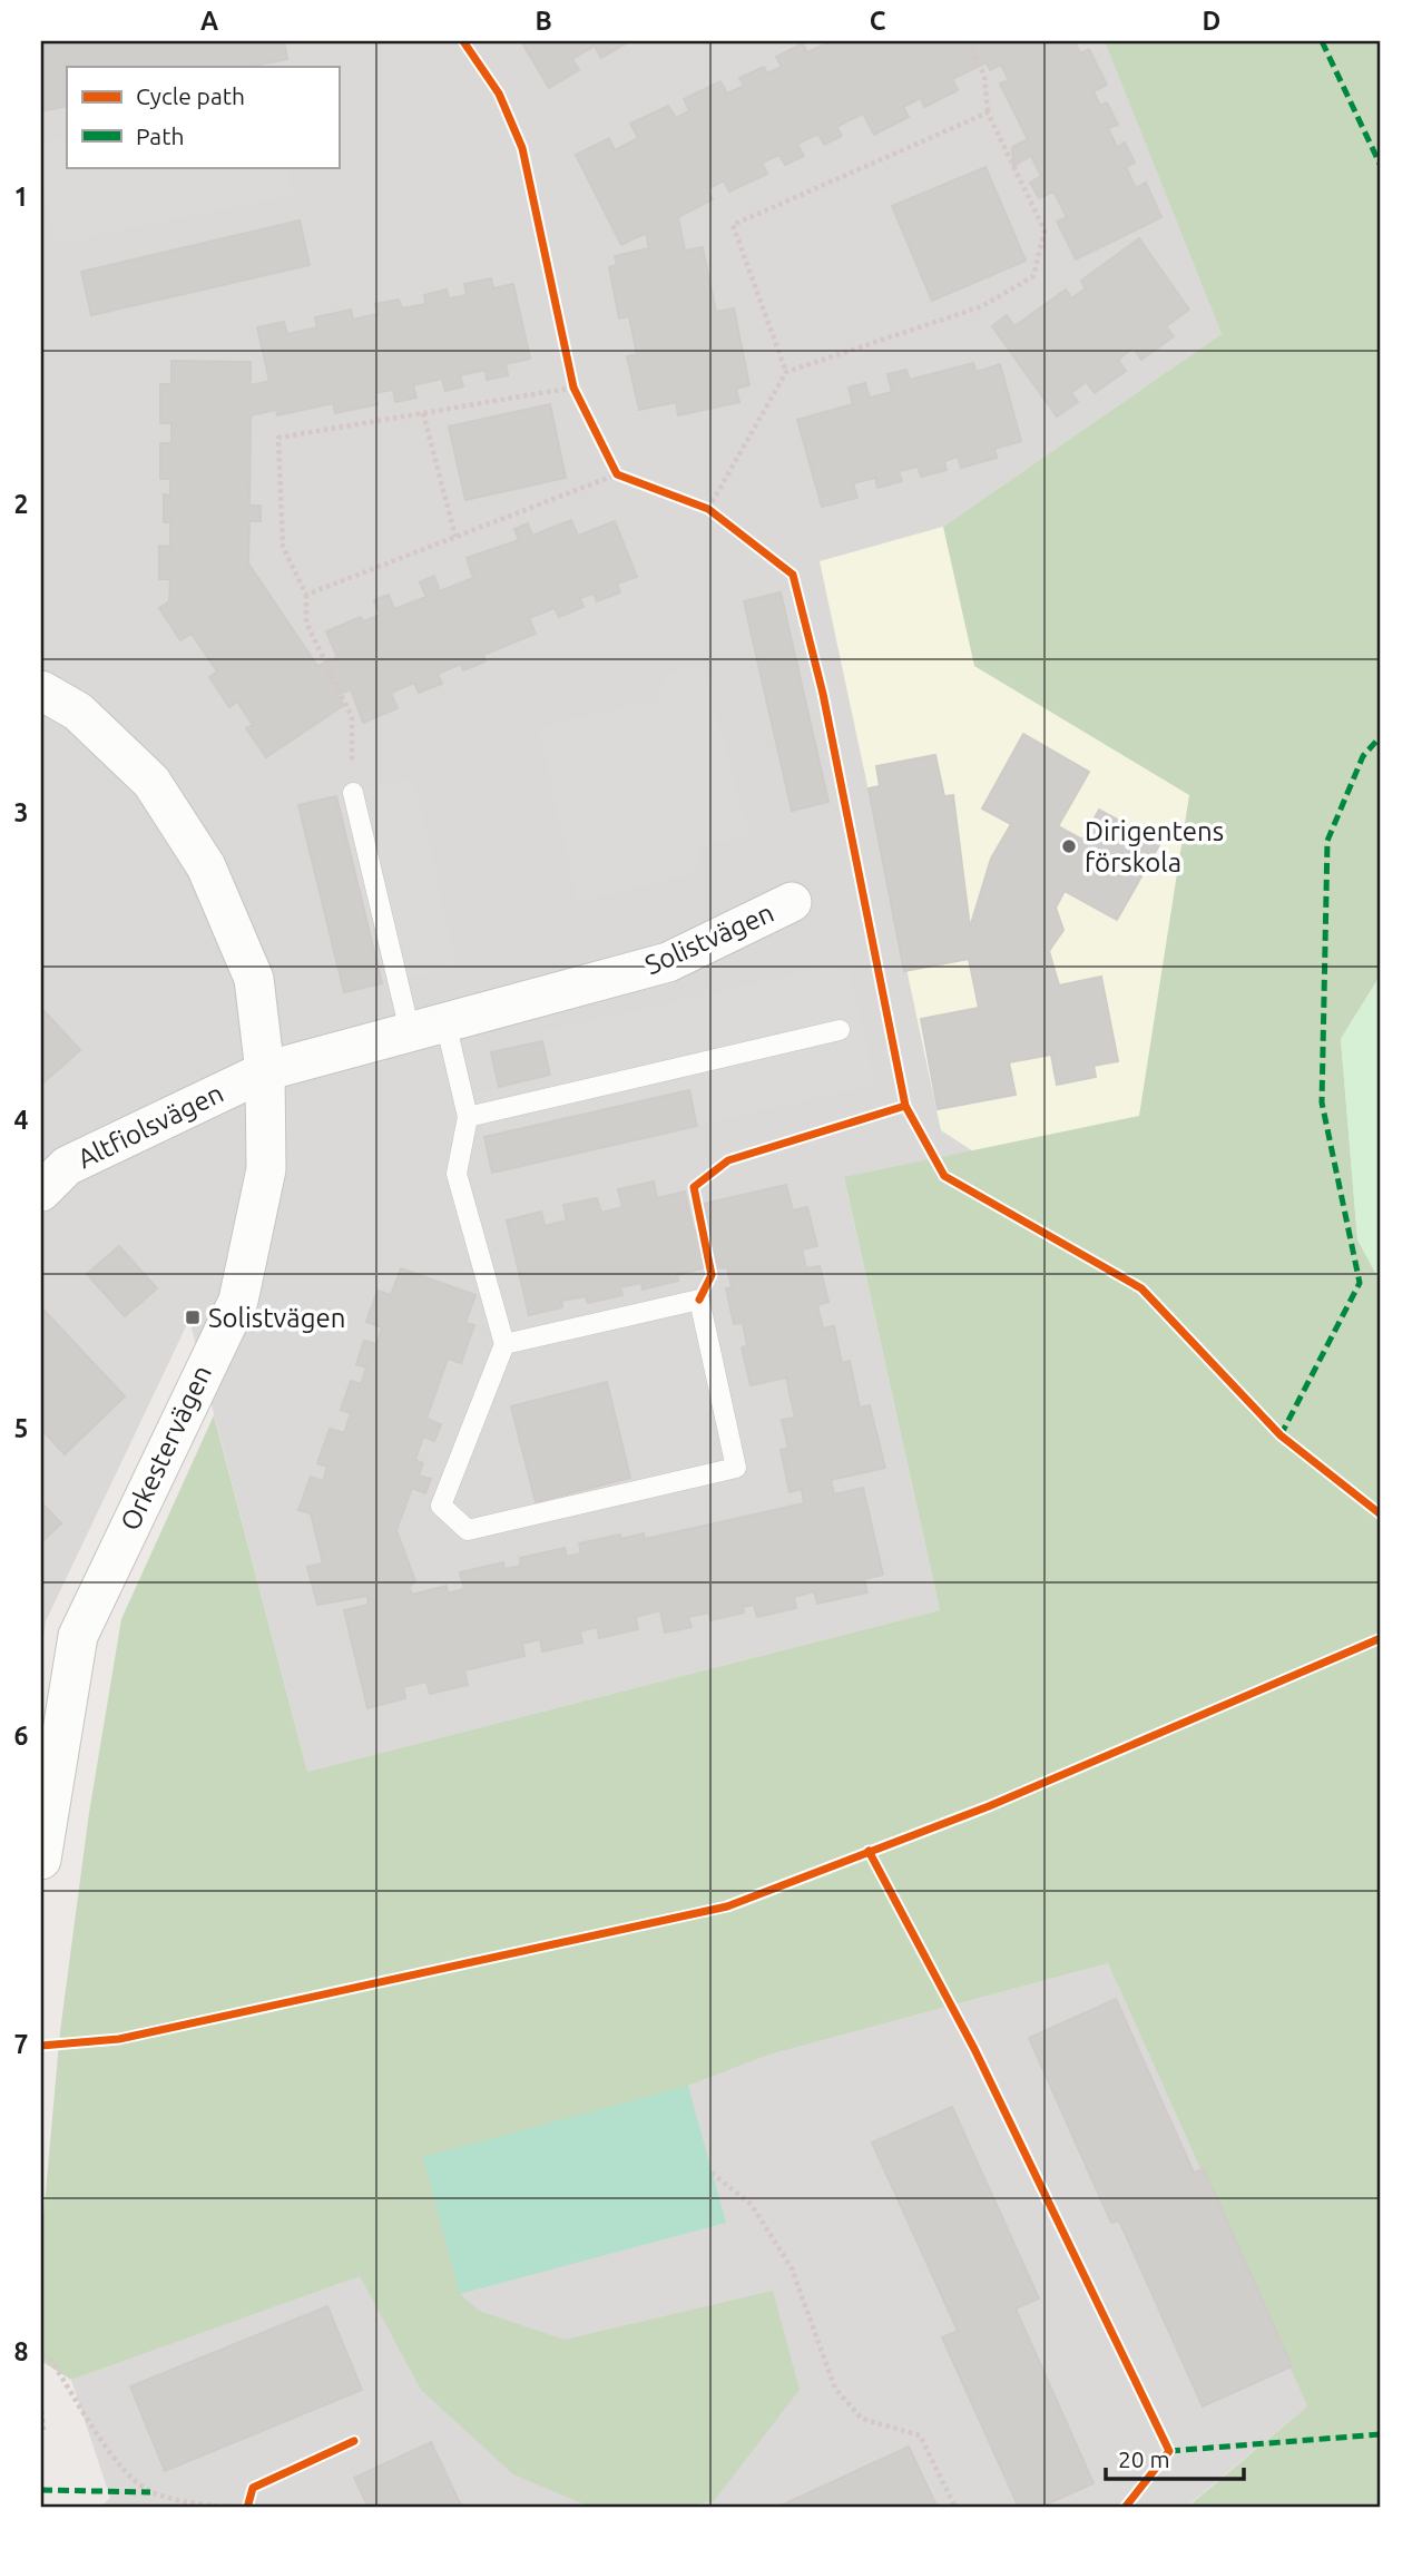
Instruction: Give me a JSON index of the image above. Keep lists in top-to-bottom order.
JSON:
{
  "streets": {
    "street": ["Solistvägen", "Altfiolsvägen", "Orkestervägen"]
  },
  "crossings": [
    ["Solistvägen", "Altfiolsvägen"],
    ["Solistvägen", "Orkestervägen"],
    ["Altfiolsvägen", "Orkestervägen"]
  ],
  "places": {
    "other": ["Dirigentens förskola"],
    "transit": ["Solistvägen"]
  },
  "legend": ["Cycle path", "Path"],
  "scale_bar": "20 m",
  "grid": {
    "columns": [
      "A",
      "B",
      "C",
      "D"
    ],
    "rows": [
      "1",
      "2",
      "3",
      "4",
      "5",
      "6",
      "7",
      "8"
    ]
  }
}
